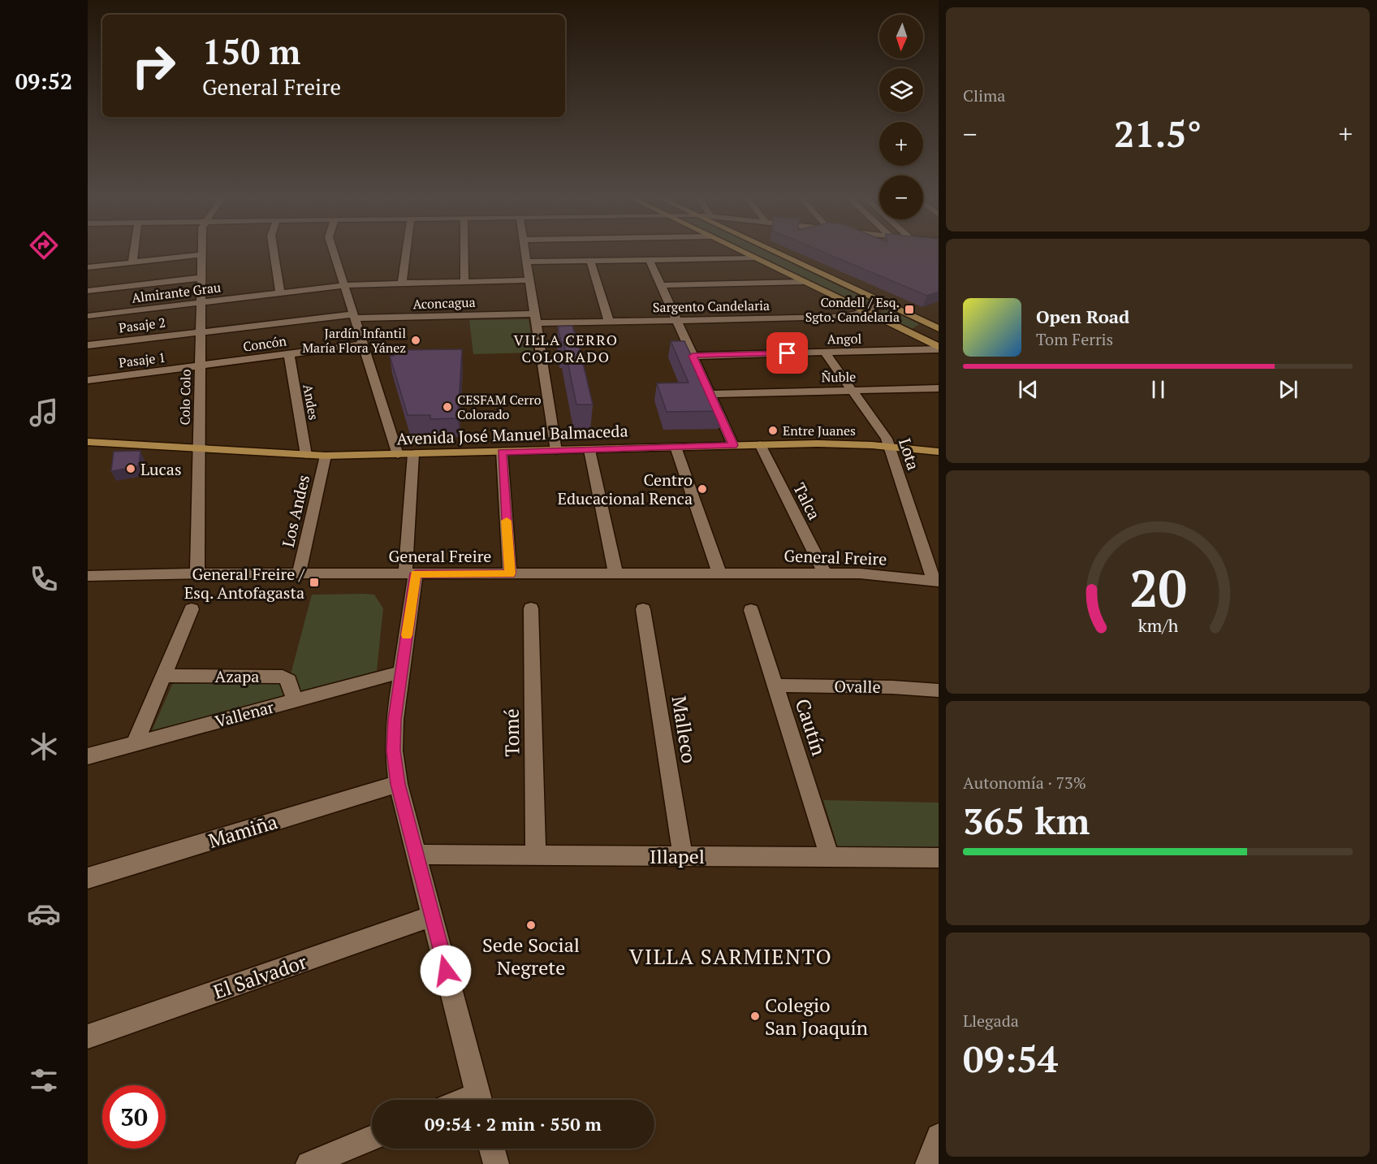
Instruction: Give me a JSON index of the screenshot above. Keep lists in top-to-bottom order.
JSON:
{
  "streets": {
    "main road": ["Avenida José Manuel Balmaceda"],
    "street": [
      "Almirante Grau",
      "Aconcagua",
      "Sargento Candelaria",
      "Pasaje 2",
      "Angol",
      "Concón",
      "Pasaje 1",
      "Ñuble",
      "Colo Colo",
      "Andes",
      "Lota",
      "Talca",
      "Los Andes",
      "General Freire",
      "Azapa",
      "Ovalle",
      "Vallenar",
      "Cautín",
      "Malleco",
      "Tomé",
      "Mamiña",
      "Illapel",
      "El Salvador"
    ]
  },
  "crossings": [
    ["Almirante Grau", "Colo Colo"],
    ["Aconcagua", "Sargento Candelaria"],
    ["Aconcagua", "Pasaje 2"],
    ["Aconcagua", "Colo Colo"],
    ["Pasaje 2", "Colo Colo"],
    ["Angol", "Lota"],
    ["Concón", "Pasaje 1"],
    ["Concón", "Colo Colo"],
    ["Concón", "Andes"],
    ["Pasaje 1", "Colo Colo"],
    ["Ñuble", "Lota"],
    ["Colo Colo", "Avenida José Manuel Balmaceda"],
    ["Colo Colo", "General Freire"],
    ["Andes", "Avenida José Manuel Balmaceda"],
    ["Avenida José Manuel Balmaceda", "Lota"],
    ["Avenida José Manuel Balmaceda", "Talca"],
    ["Avenida José Manuel Balmaceda", "Los Andes"],
    ["Lota", "General Freire"],
    ["Talca", "General Freire"],
    ["Los Andes", "General Freire"],
    ["Azapa", "Vallenar"],
    ["Ovalle", "Cautín"],
    ["Cautín", "Illapel"],
    ["Malleco", "Illapel"],
    ["Tomé", "Illapel"]
  ],
  "districts": ["VILLA CERRO COLORADO", "VILLA SARMIENTO"],
  "places": {
    "transit": ["Condell / Esq. Sgto. Candelaria", "General Freire / Esq. Antofagasta"],
    "other": [
      "Jardín Infantil María Flora Yánez",
      "CESFAM Cerro Colorado",
      "Entre Juanes",
      "Lucas",
      "Centro Educacional Renca",
      "Sede Social Negrete",
      "Colegio San Joaquín"
    ]
  },
  "north": "bottom",
  "page": {
    "tabs": "09:52",
    "tile": [
      "Clima",
      ["Autonomía · 73%", "365 km"],
      ["Llegada", "09:54"]
    ],
    "map_buttons": ["+", "−"],
    "turn": ["150 m", "General Freire"],
    "heat": ["−", "21.5°", "+"],
    "song": ["Open Road", "Tom Ferris"],
    "limit": "30",
    "trip": "09:54 · 2 min · 550 m",
    "gauge": ["20", "km/h"]
  }
}
